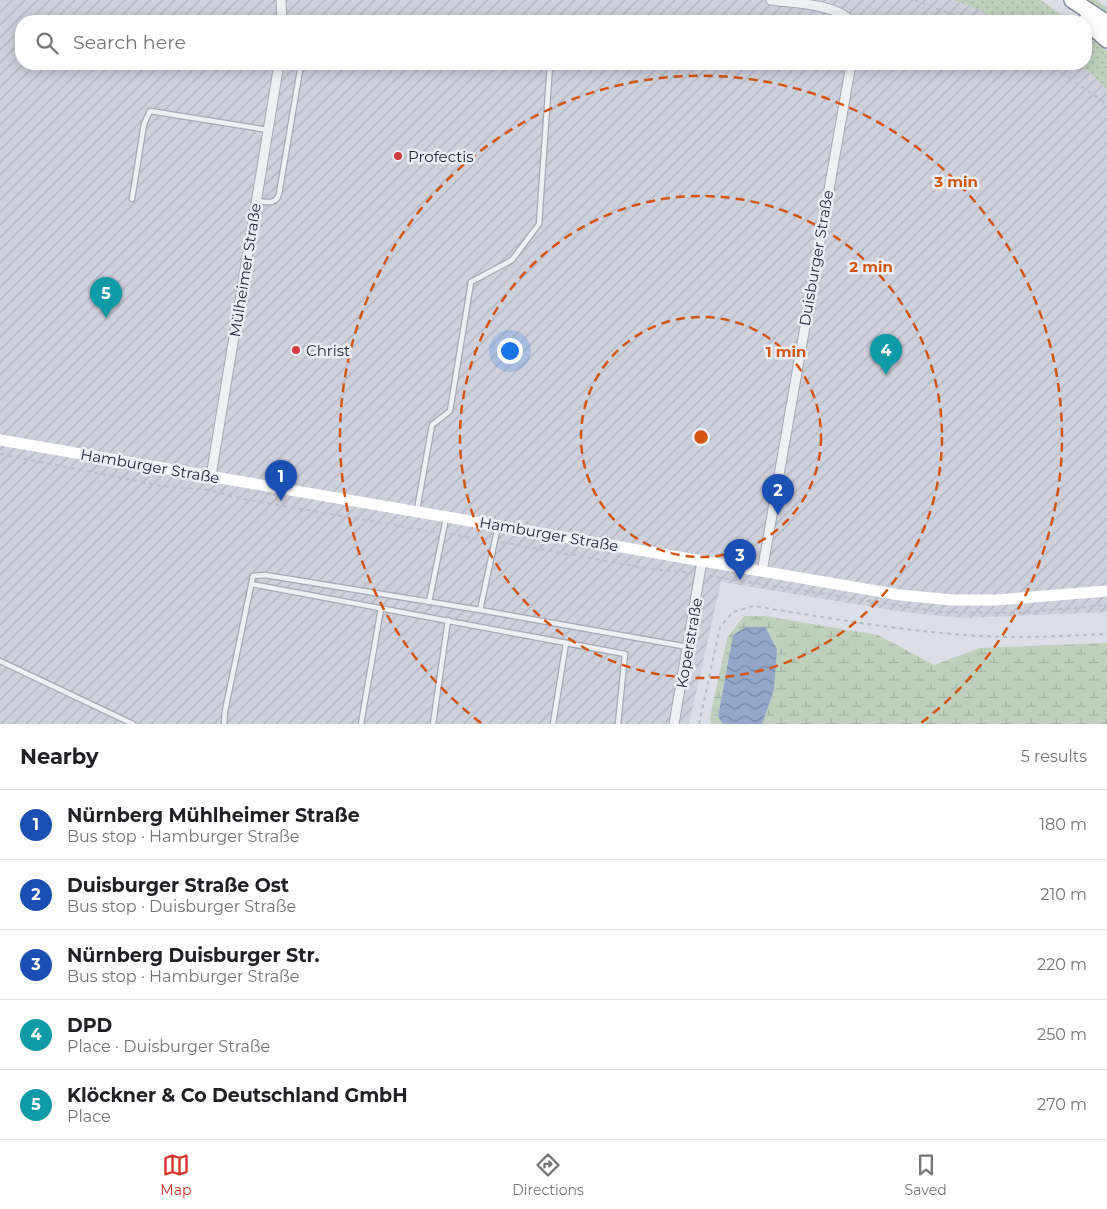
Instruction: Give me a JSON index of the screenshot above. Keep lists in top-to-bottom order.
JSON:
{
  "streets": {
    "street": [
      "Duisburger Straße",
      "Mülheimer Straße",
      "Hamburger Straße",
      "Koperstraße"
    ]
  },
  "crossings": [
    ["Duisburger Straße", "Hamburger Straße"],
    ["Mülheimer Straße", "Hamburger Straße"],
    ["Hamburger Straße", "Koperstraße"]
  ],
  "places": ["Profectis", "Christ"],
  "page": {
    "search": "Search here",
    "pins": [
      "5",
      "4",
      "1",
      "2",
      "3"
    ],
    "heading": ["Nearby", "5 results"],
    "list": [
      {
        "mark": "1",
        "name": "Nürnberg Mühlheimer Straße",
        "note": "Bus stop · Hamburger Straße",
        "value": "180 m"
      },
      {
        "mark": "2",
        "name": "Duisburger Straße Ost",
        "note": "Bus stop · Duisburger Straße",
        "value": "210 m"
      },
      {
        "mark": "3",
        "name": "Nürnberg Duisburger Str.",
        "note": "Bus stop · Hamburger Straße",
        "value": "220 m"
      },
      {
        "mark": "4",
        "name": "DPD",
        "note": "Place · Duisburger Straße",
        "value": "250 m"
      },
      {
        "mark": "5",
        "name": "Klöckner & Co Deutschland GmbH",
        "note": "Place",
        "value": "270 m"
      }
    ],
    "nav": ["Map", "Directions", "Saved"]
  },
  "rings": ["3 min", "2 min", "1 min"]
}
